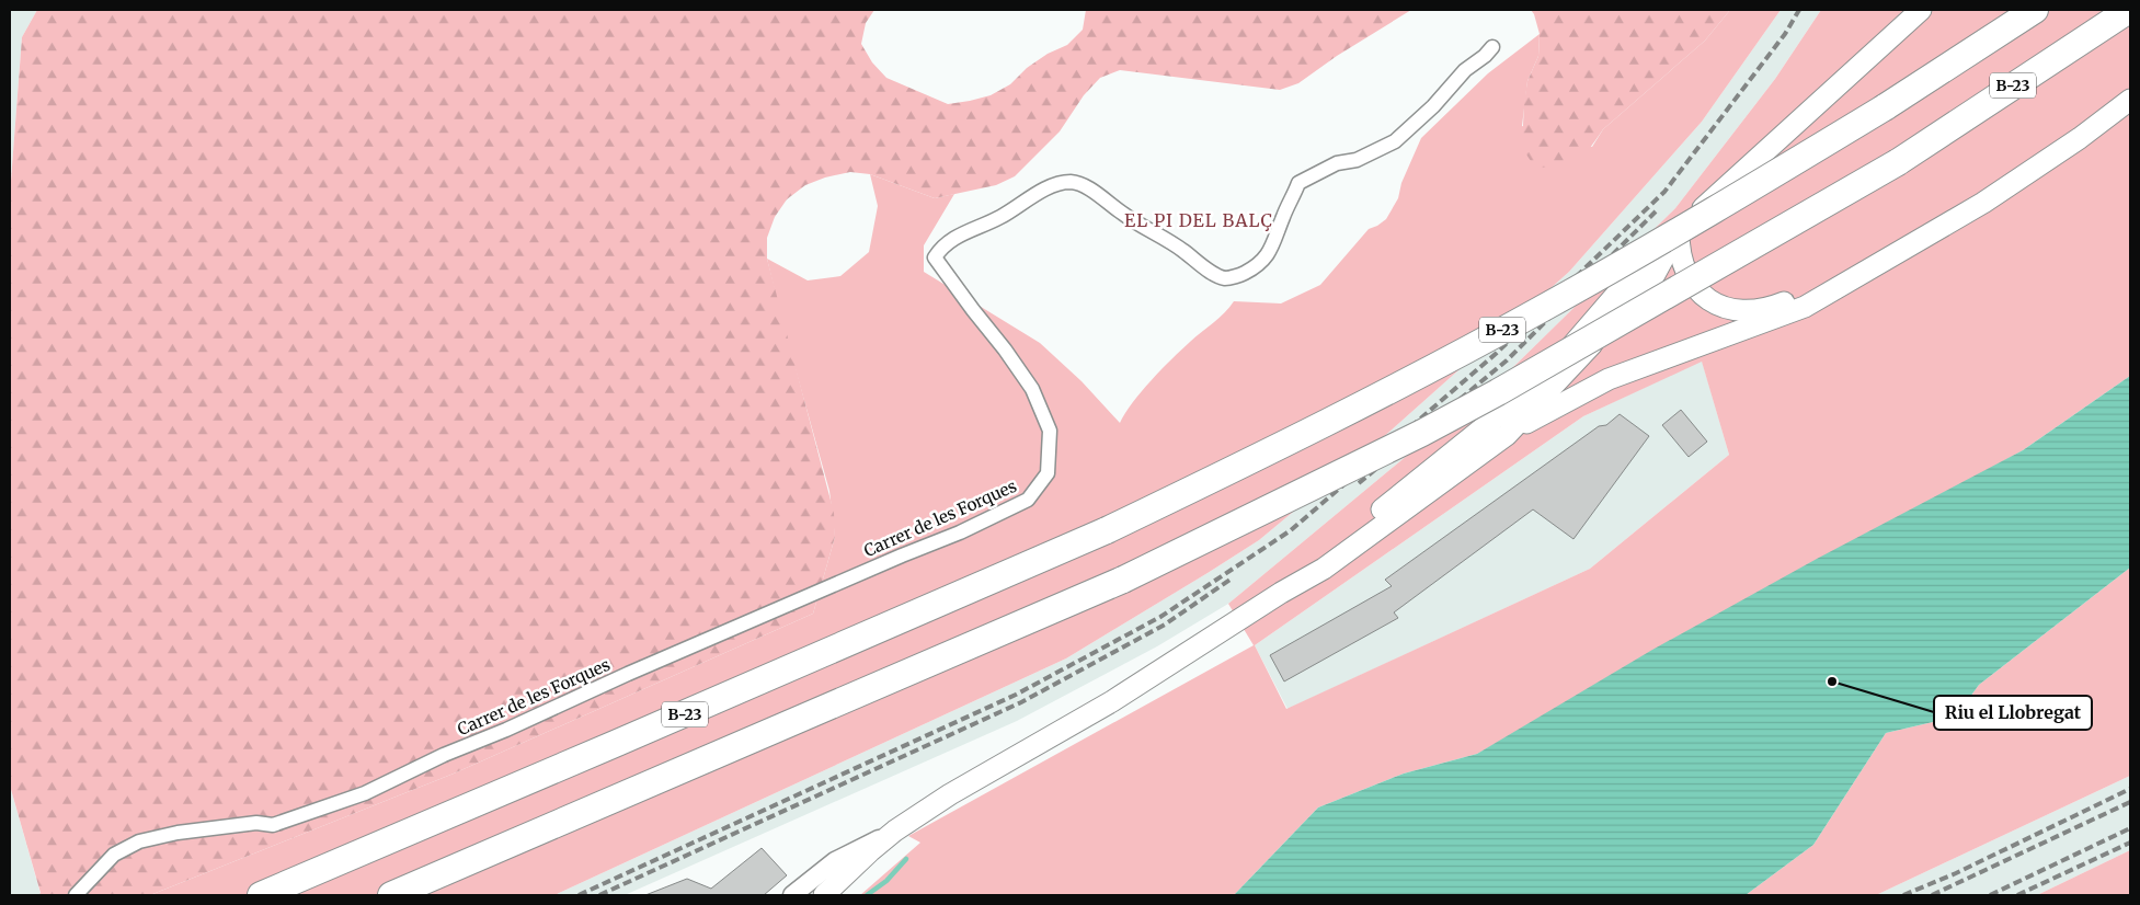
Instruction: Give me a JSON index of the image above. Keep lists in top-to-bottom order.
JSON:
{
  "streets": {
    "highway": ["B-23"],
    "street": ["Carrer de les Forques"]
  },
  "districts": ["EL PI DEL BALÇ"],
  "places": ["Riu el Llobregat"]
}
